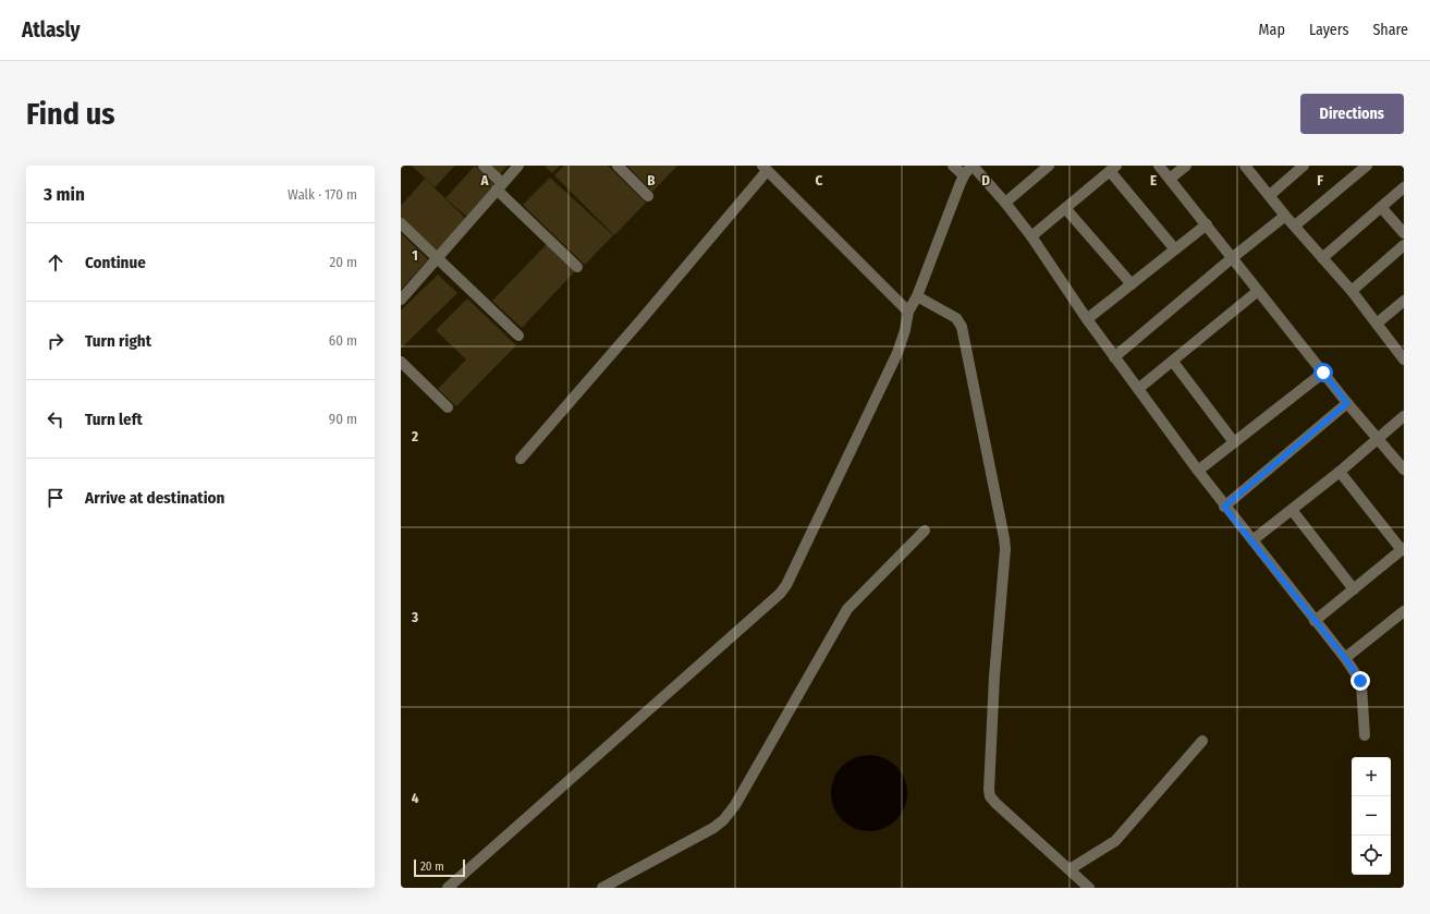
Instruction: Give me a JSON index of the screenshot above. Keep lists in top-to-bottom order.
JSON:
{
  "scale_bar": "20 m",
  "page": {
    "header": "Atlasly",
    "nav": ["Map", "Layers", "Share"],
    "buttons": "Directions",
    "title": "Find us",
    "heading": ["3 min", "Walk · 170 m"],
    "list": [
      ["Continue", "20 m"],
      ["Turn right", "60 m"],
      ["Turn left", "90 m"],
      "Arrive at destination"
    ],
    "map_buttons": ["+", "−"],
    "scale": "20 m"
  },
  "grid": {
    "columns": [
      "A",
      "B",
      "C",
      "D",
      "E",
      "F"
    ],
    "rows": [
      "1",
      "2",
      "3",
      "4"
    ]
  }
}
